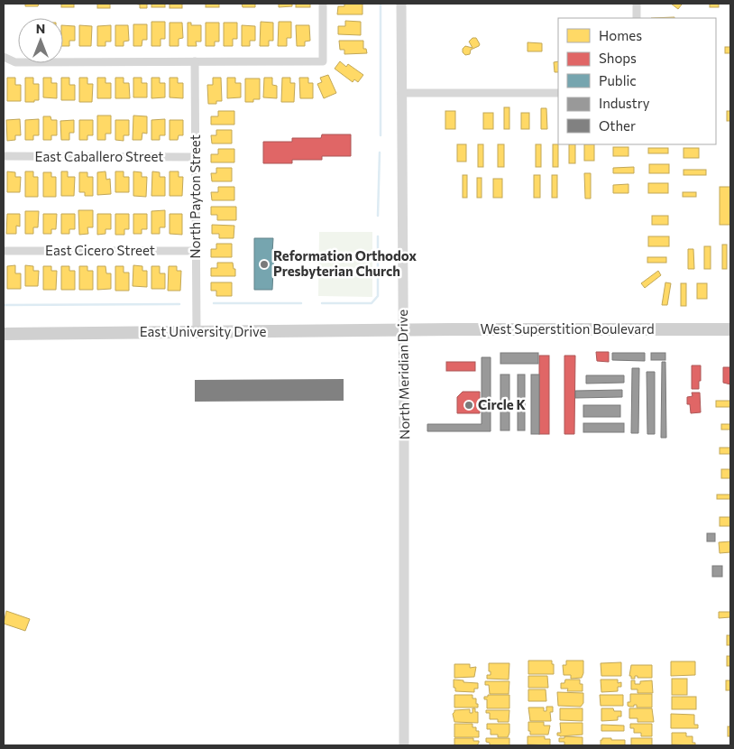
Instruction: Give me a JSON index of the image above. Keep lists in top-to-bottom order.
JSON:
{
  "streets": {
    "main road": ["West Superstition Boulevard", "East University Drive"],
    "street": [
      "East Caballero Street",
      "North Payton Street",
      "East Cicero Street",
      "North Meridian Drive"
    ]
  },
  "crossings": [
    ["East Caballero Street", "North Payton Street"],
    ["North Payton Street", "East Cicero Street"],
    ["North Payton Street", "East University Drive"],
    ["West Superstition Boulevard", "East University Drive"],
    ["West Superstition Boulevard", "North Meridian Drive"],
    ["East University Drive", "North Meridian Drive"]
  ],
  "places": ["Reformation Orthodox Presbyterian Church", "Circle K"],
  "legend": [
    "Homes",
    "Shops",
    "Public",
    "Industry",
    "Other"
  ],
  "north": "top"
}
